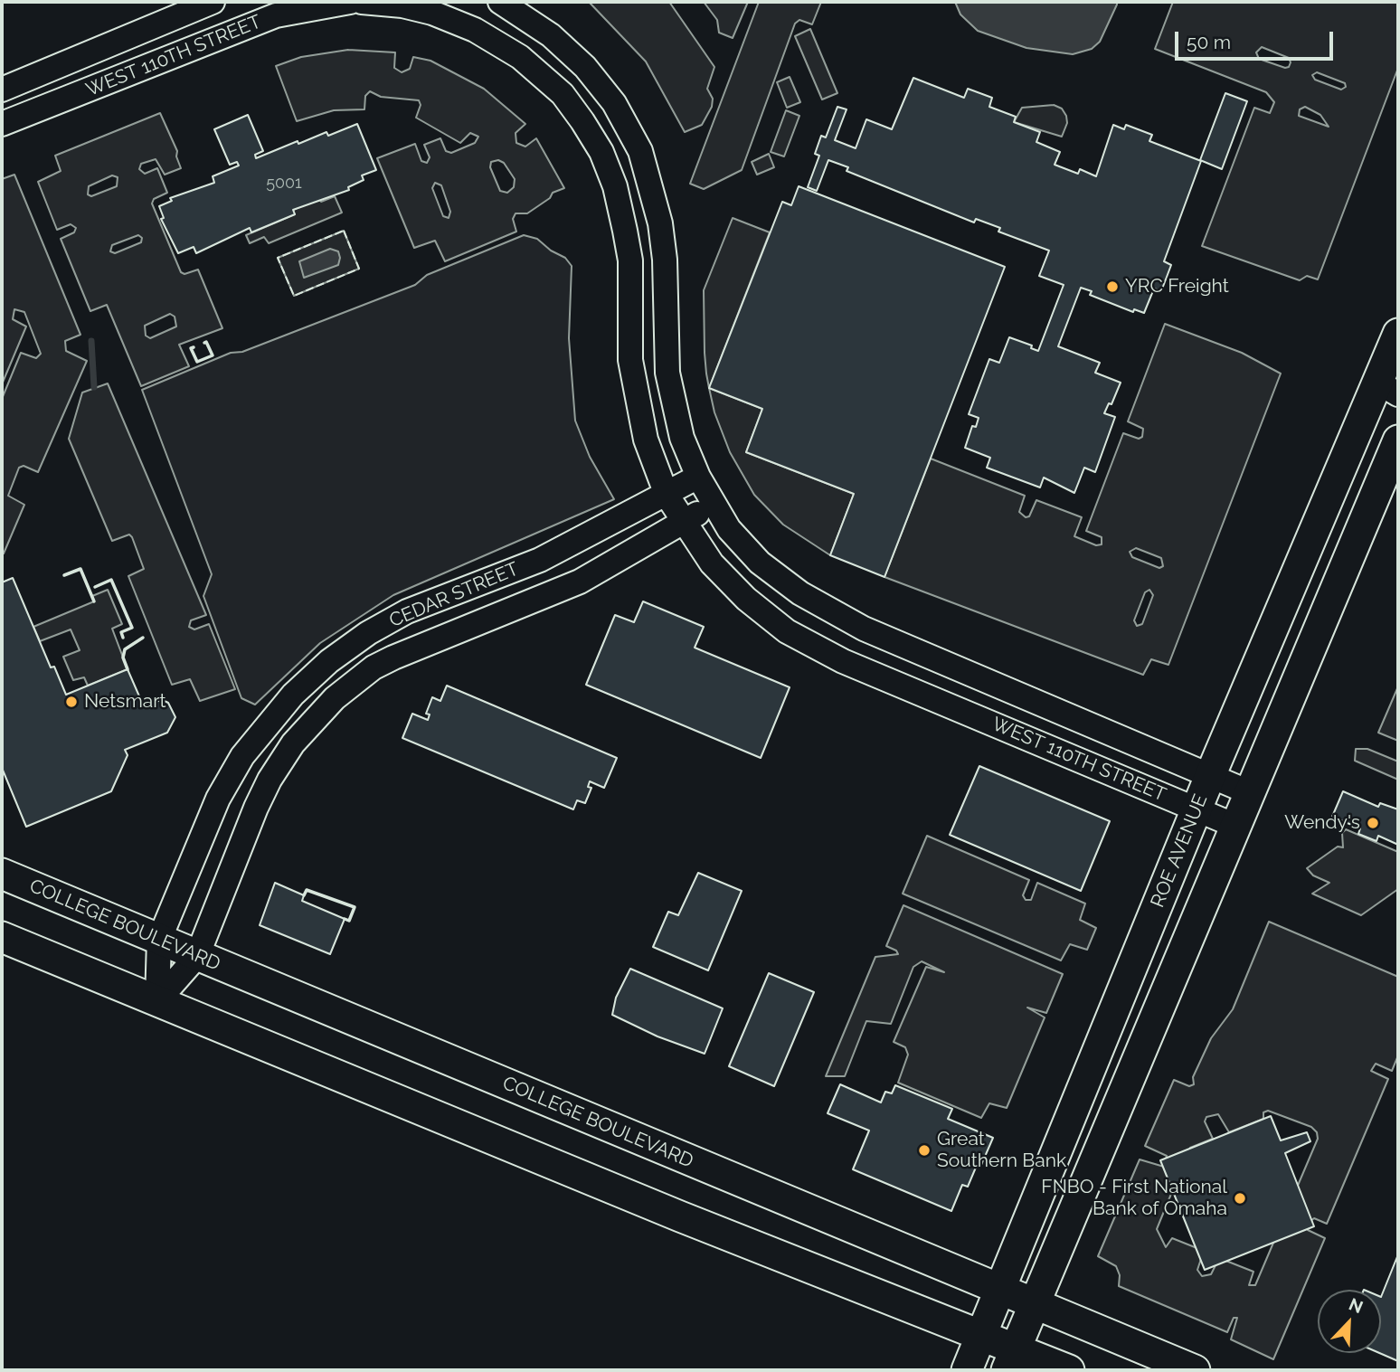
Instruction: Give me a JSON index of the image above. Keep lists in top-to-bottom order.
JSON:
{
  "streets": {
    "main road": ["ROE AVENUE", "COLLEGE BOULEVARD"],
    "street": ["WEST 110TH STREET", "CEDAR STREET"]
  },
  "crossings": [
    ["WEST 110TH STREET", "CEDAR STREET"],
    ["WEST 110TH STREET", "ROE AVENUE"],
    ["CEDAR STREET", "COLLEGE BOULEVARD"],
    ["ROE AVENUE", "COLLEGE BOULEVARD"]
  ],
  "places": [
    "YRC Freight",
    "Netsmart",
    "Wendy's",
    "Great Southern Bank",
    "FNBO - First National Bank of Omaha"
  ],
  "house_numbers": ["5001"],
  "scale_bar": "50 m",
  "north": "top right"
}
